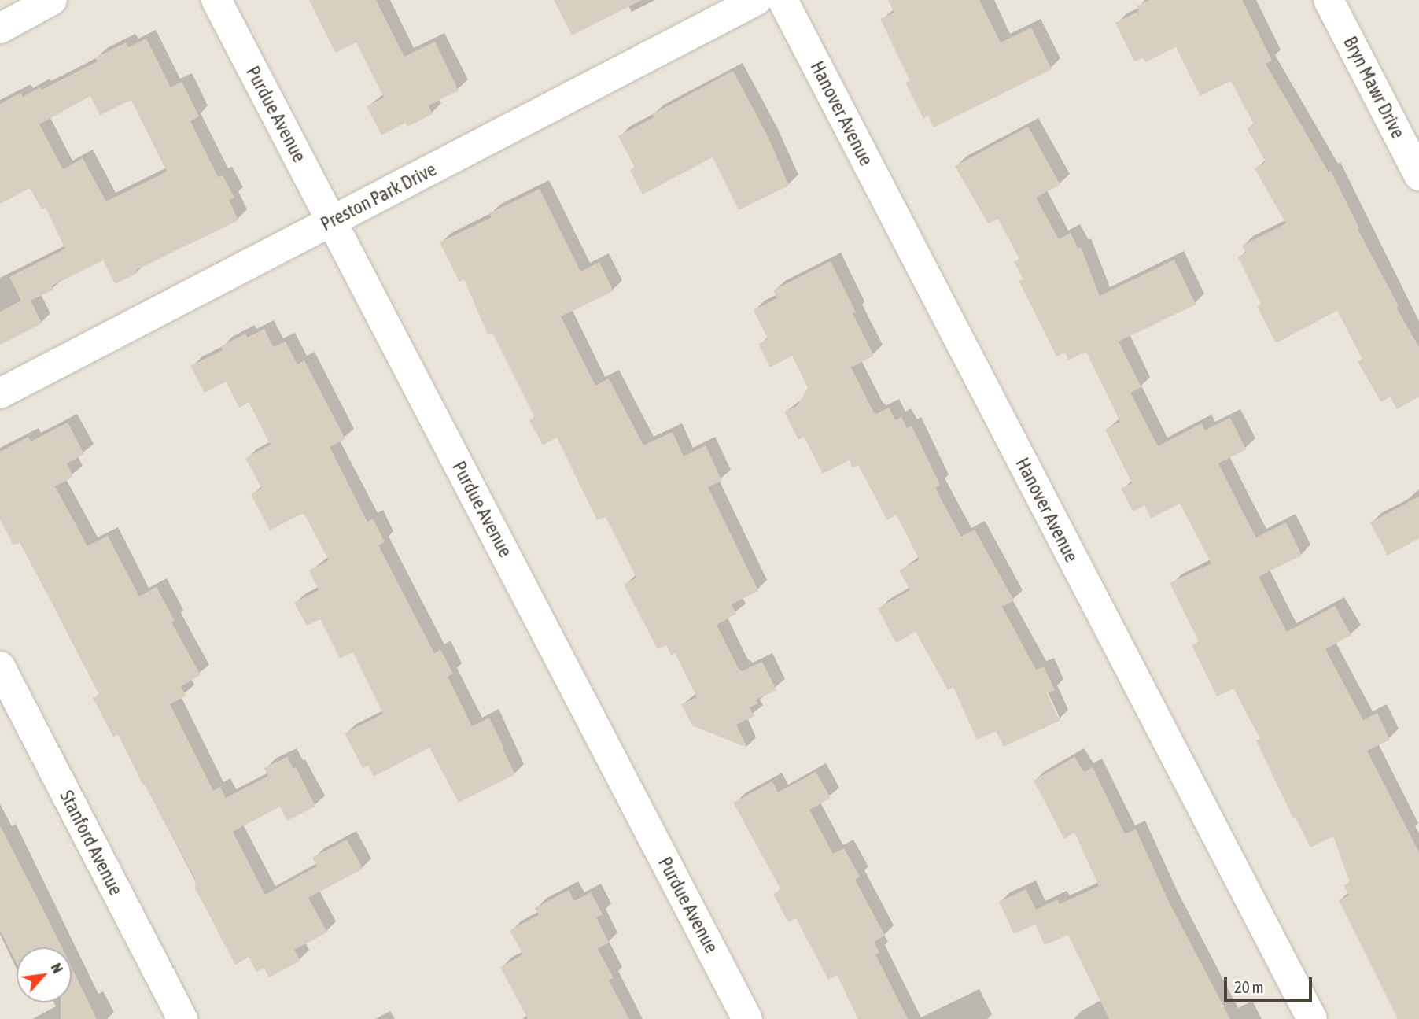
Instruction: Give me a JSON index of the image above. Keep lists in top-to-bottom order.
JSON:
{
  "streets": {
    "street": [
      "Bryn Mawr Drive",
      "Hanover Avenue",
      "Purdue Avenue",
      "Preston Park Drive",
      "Stanford Avenue"
    ]
  },
  "crossings": [
    ["Purdue Avenue", "Preston Park Drive"]
  ],
  "scale_bar": "20 m",
  "north": "top right"
}
